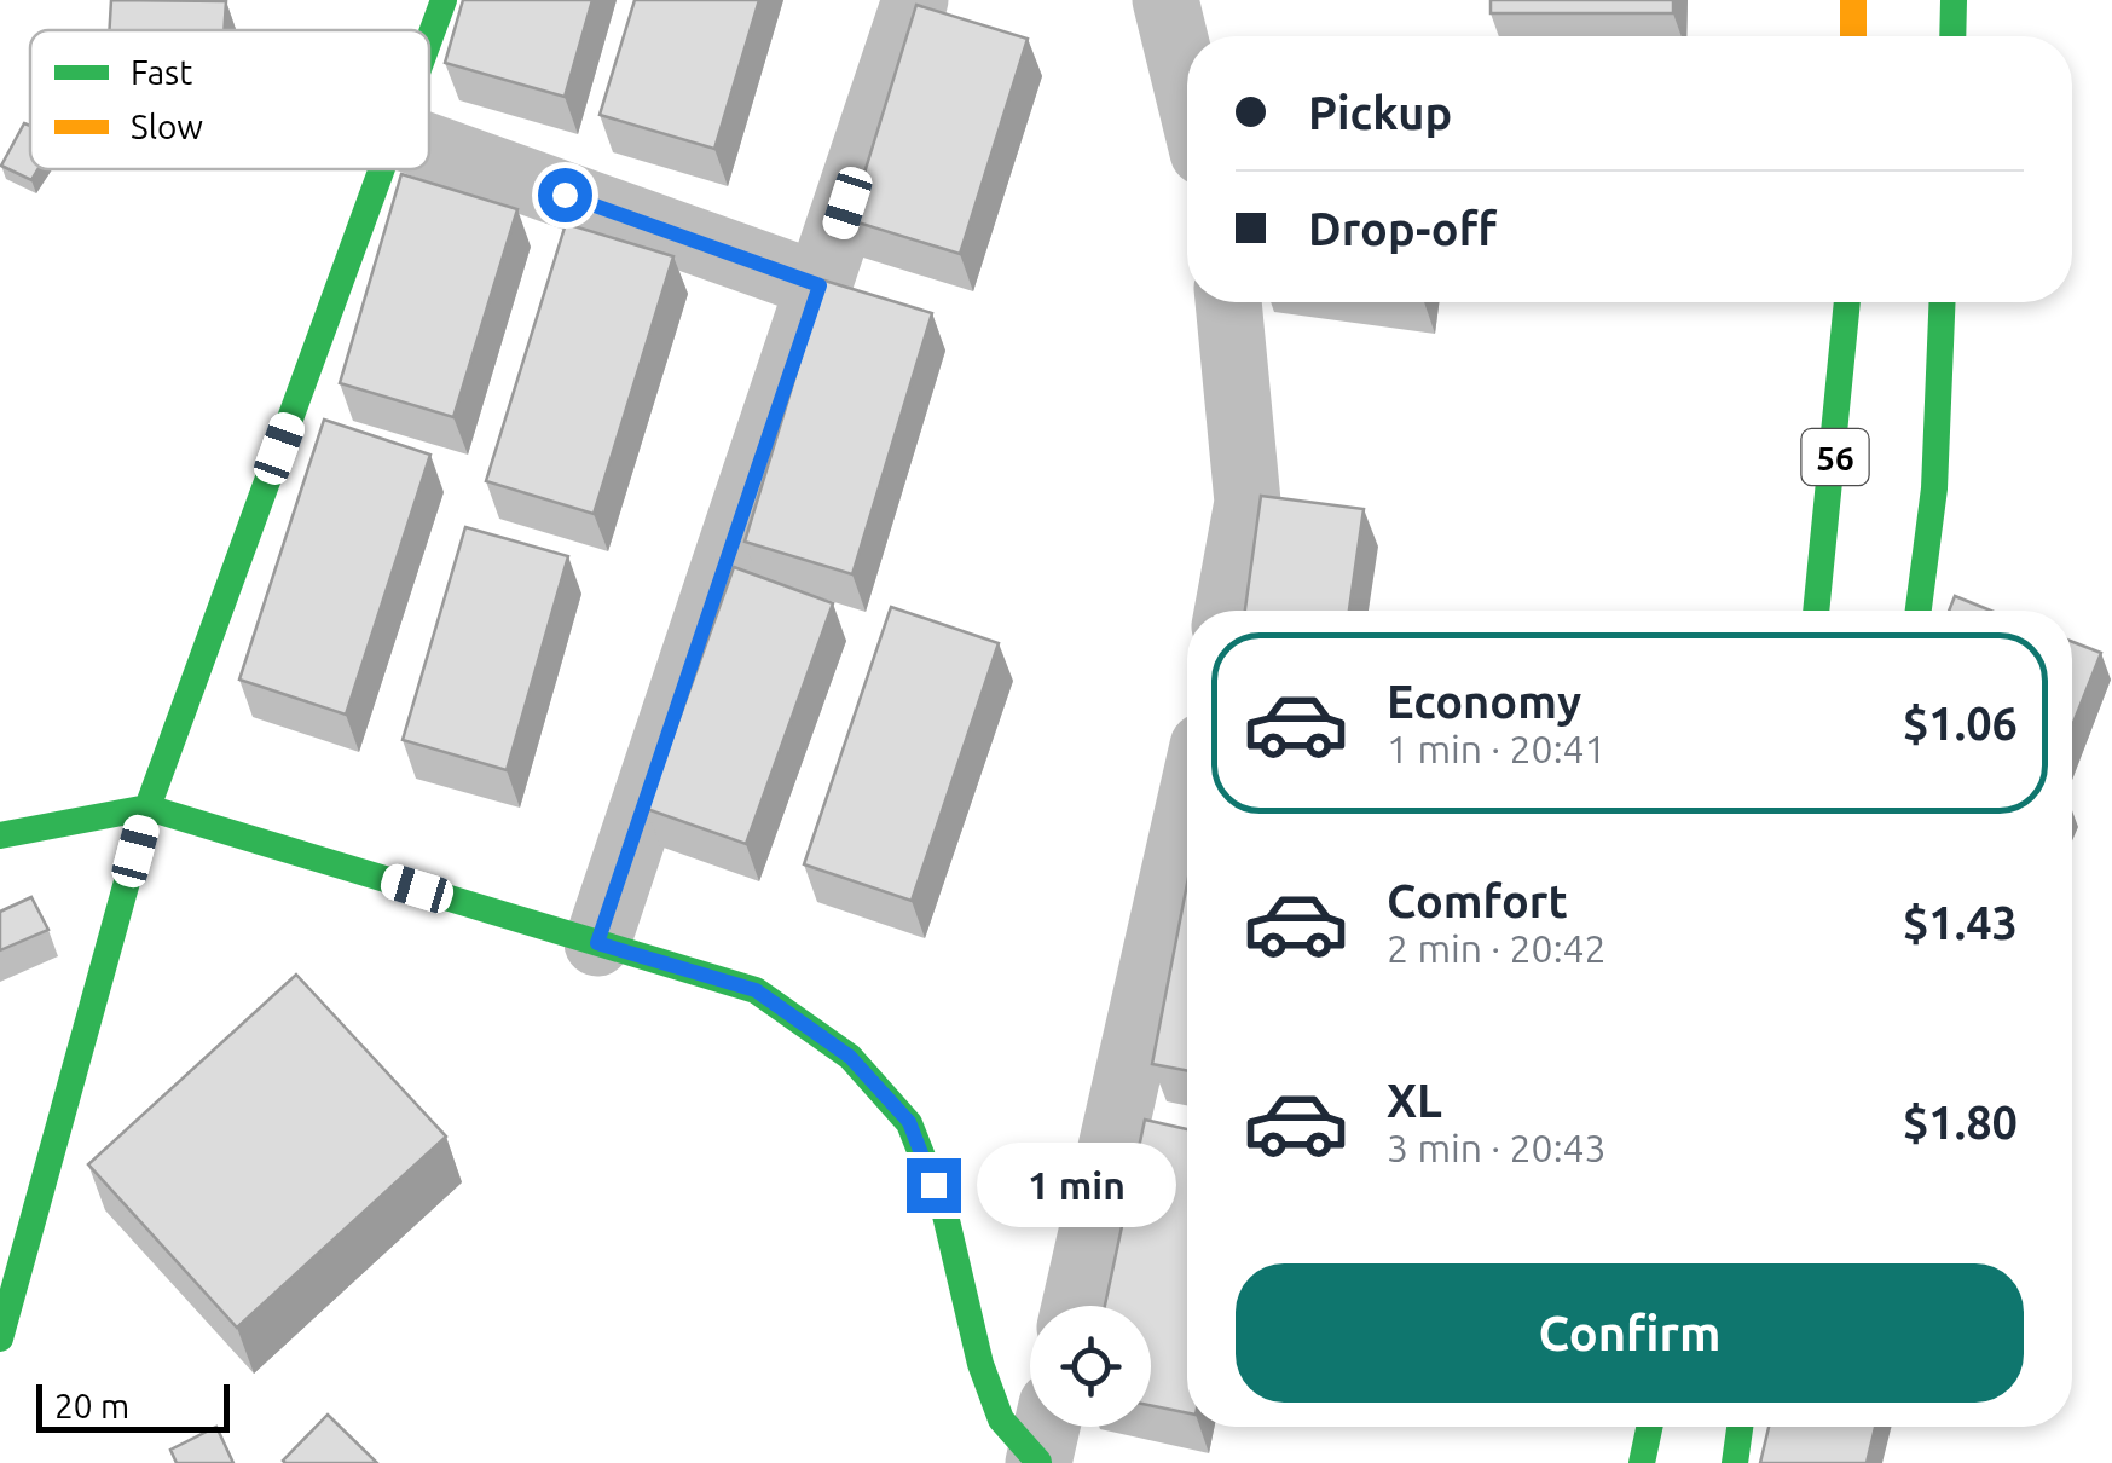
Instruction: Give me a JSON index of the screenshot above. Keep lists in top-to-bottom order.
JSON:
{
  "streets": {
    "street": ["56"]
  },
  "legend": ["Fast", "Slow"],
  "scale_bar": "20 m",
  "page": {
    "banner": ["Pickup", "Drop-off"],
    "list": [
      {
        "name": "Economy",
        "note": "1 min · 20:41",
        "value": "$1.06"
      },
      {
        "name": "Comfort",
        "note": "2 min · 20:42",
        "value": "$1.43"
      },
      {
        "name": "XL",
        "note": "3 min · 20:43",
        "value": "$1.80"
      }
    ],
    "bubble": "1 min",
    "buttons": "Confirm",
    "scale": "20 m"
  }
}
